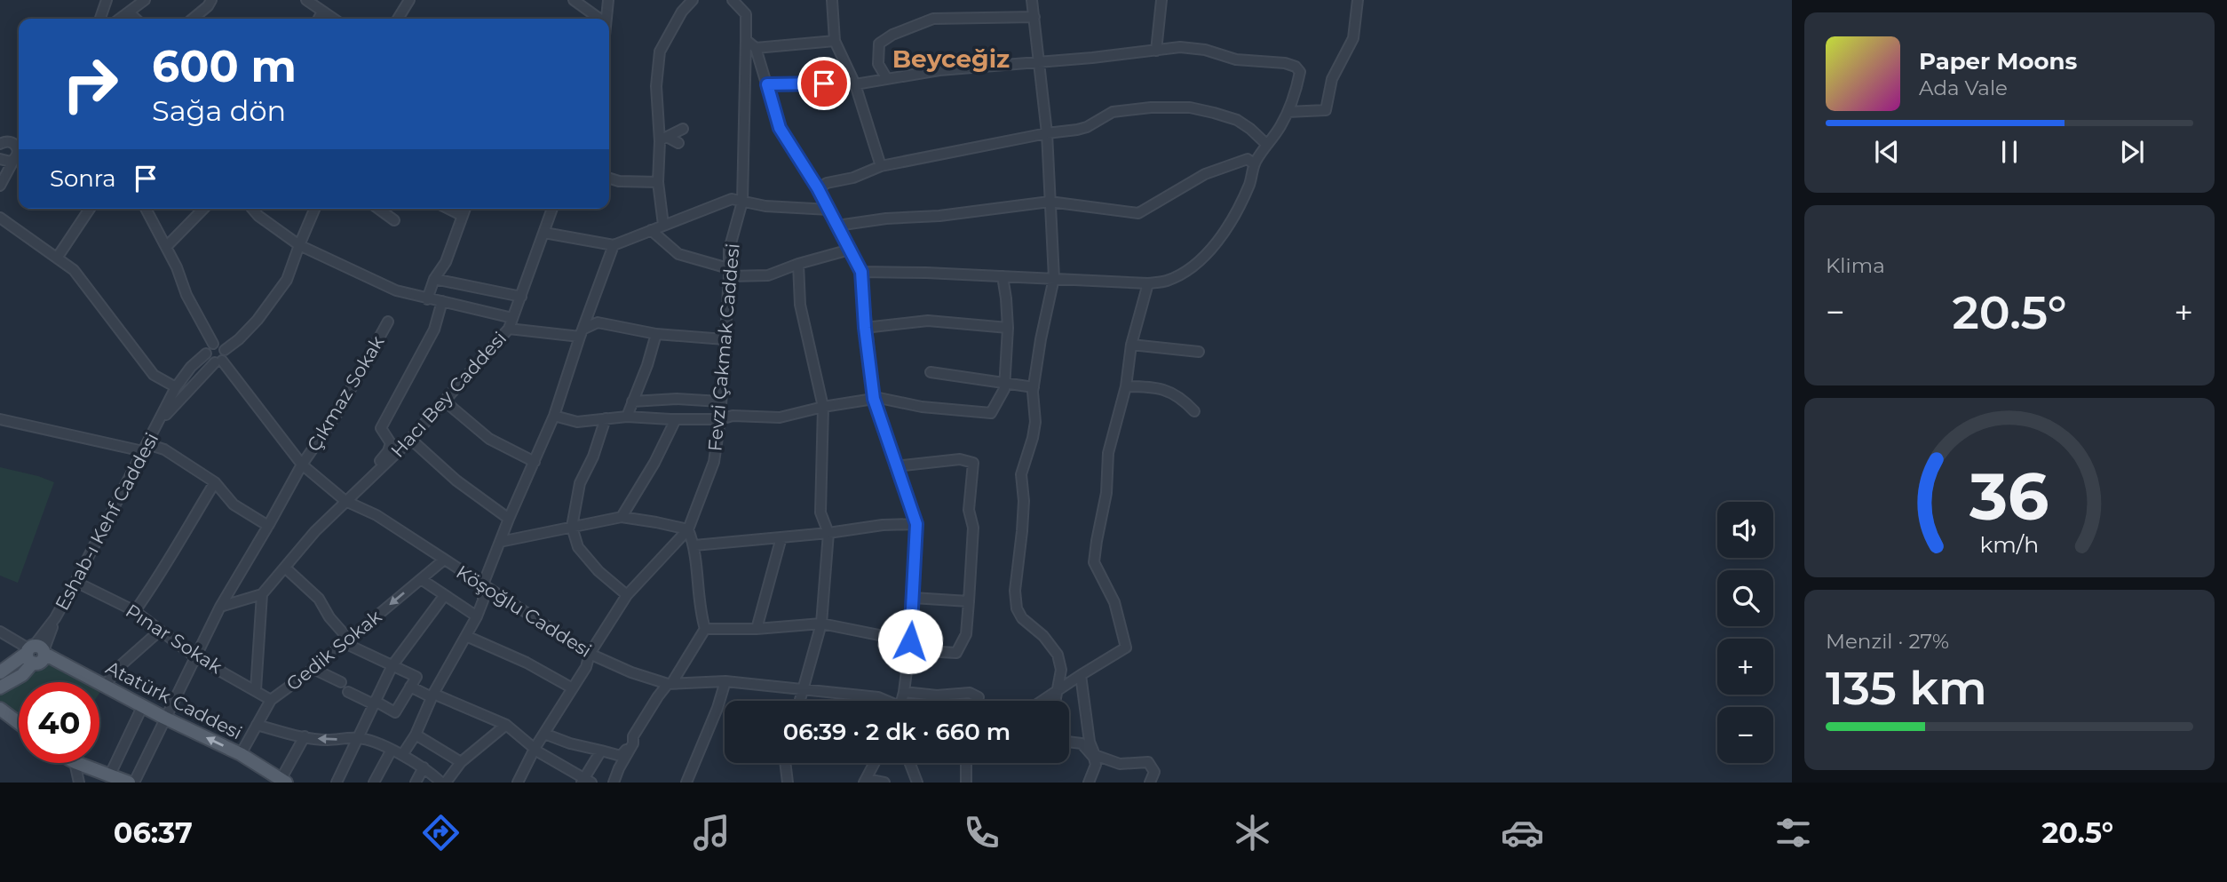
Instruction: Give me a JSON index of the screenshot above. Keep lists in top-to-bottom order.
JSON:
{
  "streets": {
    "main road": ["Atatürk Caddesi"],
    "street": [
      "Fevzi Çakmak Caddesi",
      "Çıkmaz Sokak",
      "Hacı Bey Caddesi",
      "Eshab-ı Kehf Caddesi",
      "Köşoğlu Caddesi",
      "Pınar Sokak",
      "Gedik Sokak"
    ]
  },
  "crossings": [
    ["Fevzi Çakmak Caddesi", "Köşoğlu Caddesi"],
    ["Çıkmaz Sokak", "Köşoğlu Caddesi"],
    ["Çıkmaz Sokak", "Pınar Sokak"],
    ["Çıkmaz Sokak", "Atatürk Caddesi"],
    ["Hacı Bey Caddesi", "Köşoğlu Caddesi"],
    ["Eshab-ı Kehf Caddesi", "Köşoğlu Caddesi"],
    ["Eshab-ı Kehf Caddesi", "Pınar Sokak"],
    ["Eshab-ı Kehf Caddesi", "Atatürk Caddesi"],
    ["Köşoğlu Caddesi", "Gedik Sokak"],
    ["Pınar Sokak", "Gedik Sokak"],
    ["Gedik Sokak", "Atatürk Caddesi"]
  ],
  "districts": ["Beyceğiz"],
  "page": {
    "turn": ["600 m", "Sağa dön"],
    "song": ["Paper Moons", "Ada Vale"],
    "then": "Sonra",
    "tile": [
      "Klima",
      ["Menzil · 27%", "135 km"]
    ],
    "heat": ["−", "20.5°", "+"],
    "map_buttons": ["+", "−"],
    "limit": "40",
    "trip": "06:39 · 2 dk · 660 m",
    "tabs": ["06:37", "20.5°"],
    "gauge": ["36", "km/h"]
  }
}
